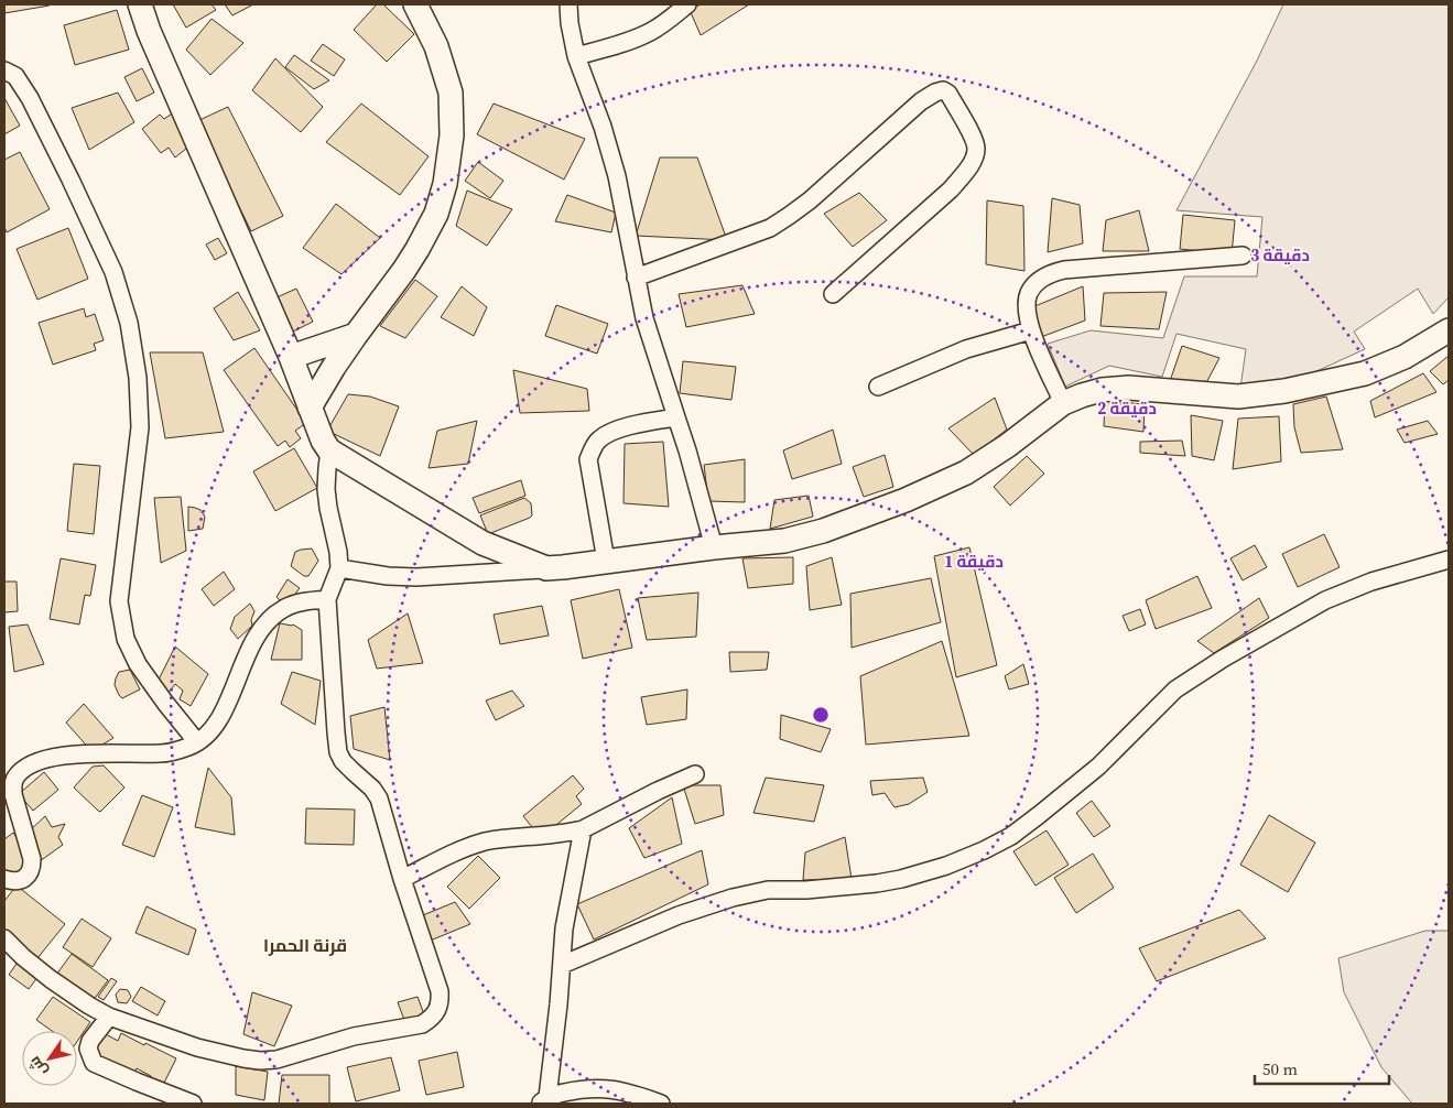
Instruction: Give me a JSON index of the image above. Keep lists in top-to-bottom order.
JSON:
{
  "districts": ["قرنة الحمرا"],
  "scale_bar": "50 m",
  "north": "bottom left",
  "rings": ["3 دقيقة", "2 دقيقة", "1 دقيقة"]
}
